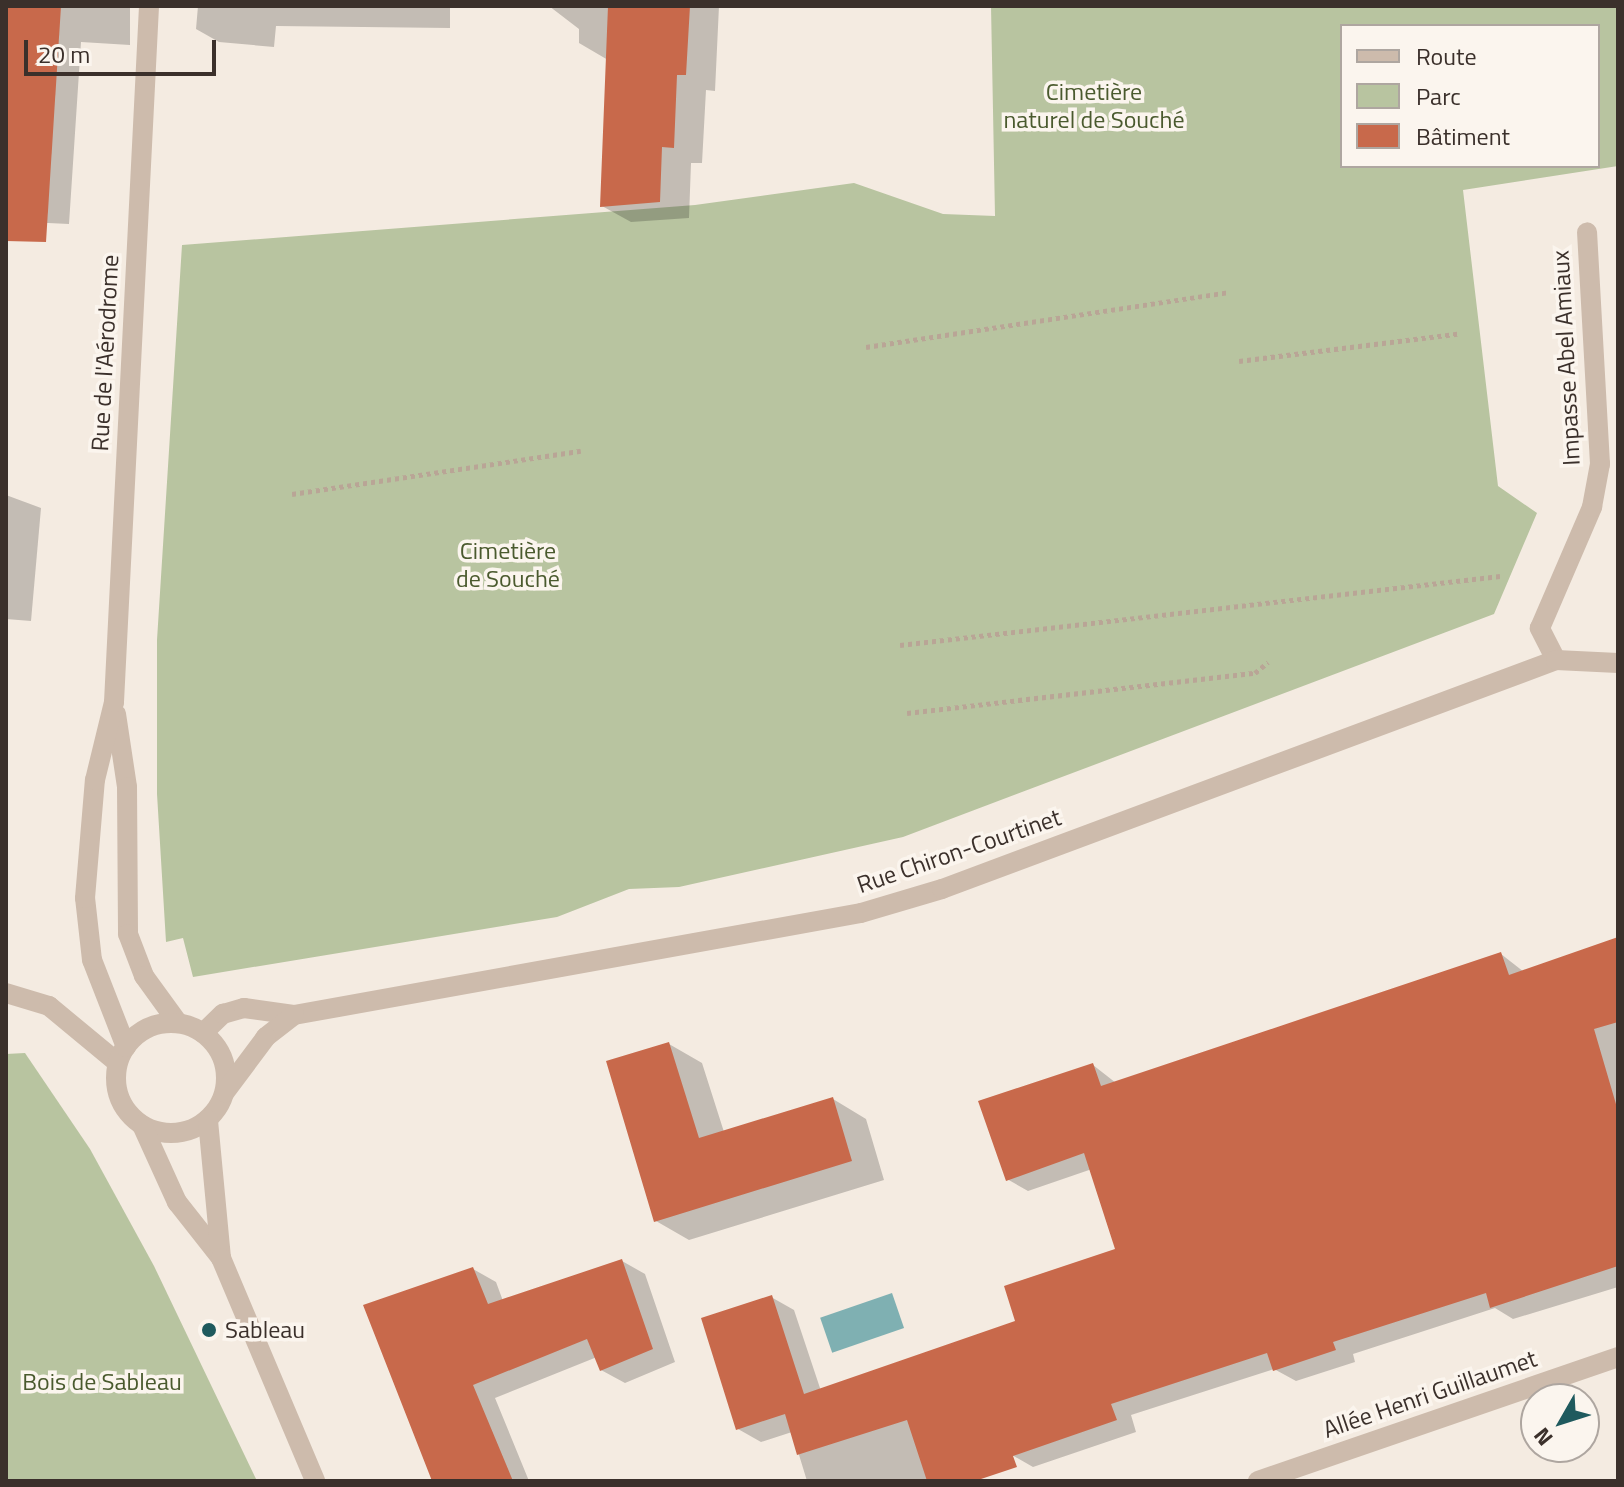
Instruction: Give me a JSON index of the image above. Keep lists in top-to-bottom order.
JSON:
{
  "streets": {
    "street": [
      "Rue de l'Aérodrome",
      "Impasse Abel Amiaux",
      "Rue Chiron-Courtinet",
      "Allée Henri Guillaumet"
    ]
  },
  "crossings": [
    ["Rue de l'Aérodrome", "Rue Chiron-Courtinet"],
    ["Impasse Abel Amiaux", "Rue Chiron-Courtinet"]
  ],
  "parks": ["Cimetière naturel de Souché", "Cimetière de Souché", "Bois de Sableau"],
  "places": ["Sableau"],
  "legend": ["Route", "Parc", "Bâtiment"],
  "scale_bar": "20 m",
  "north": "bottom left"
}
